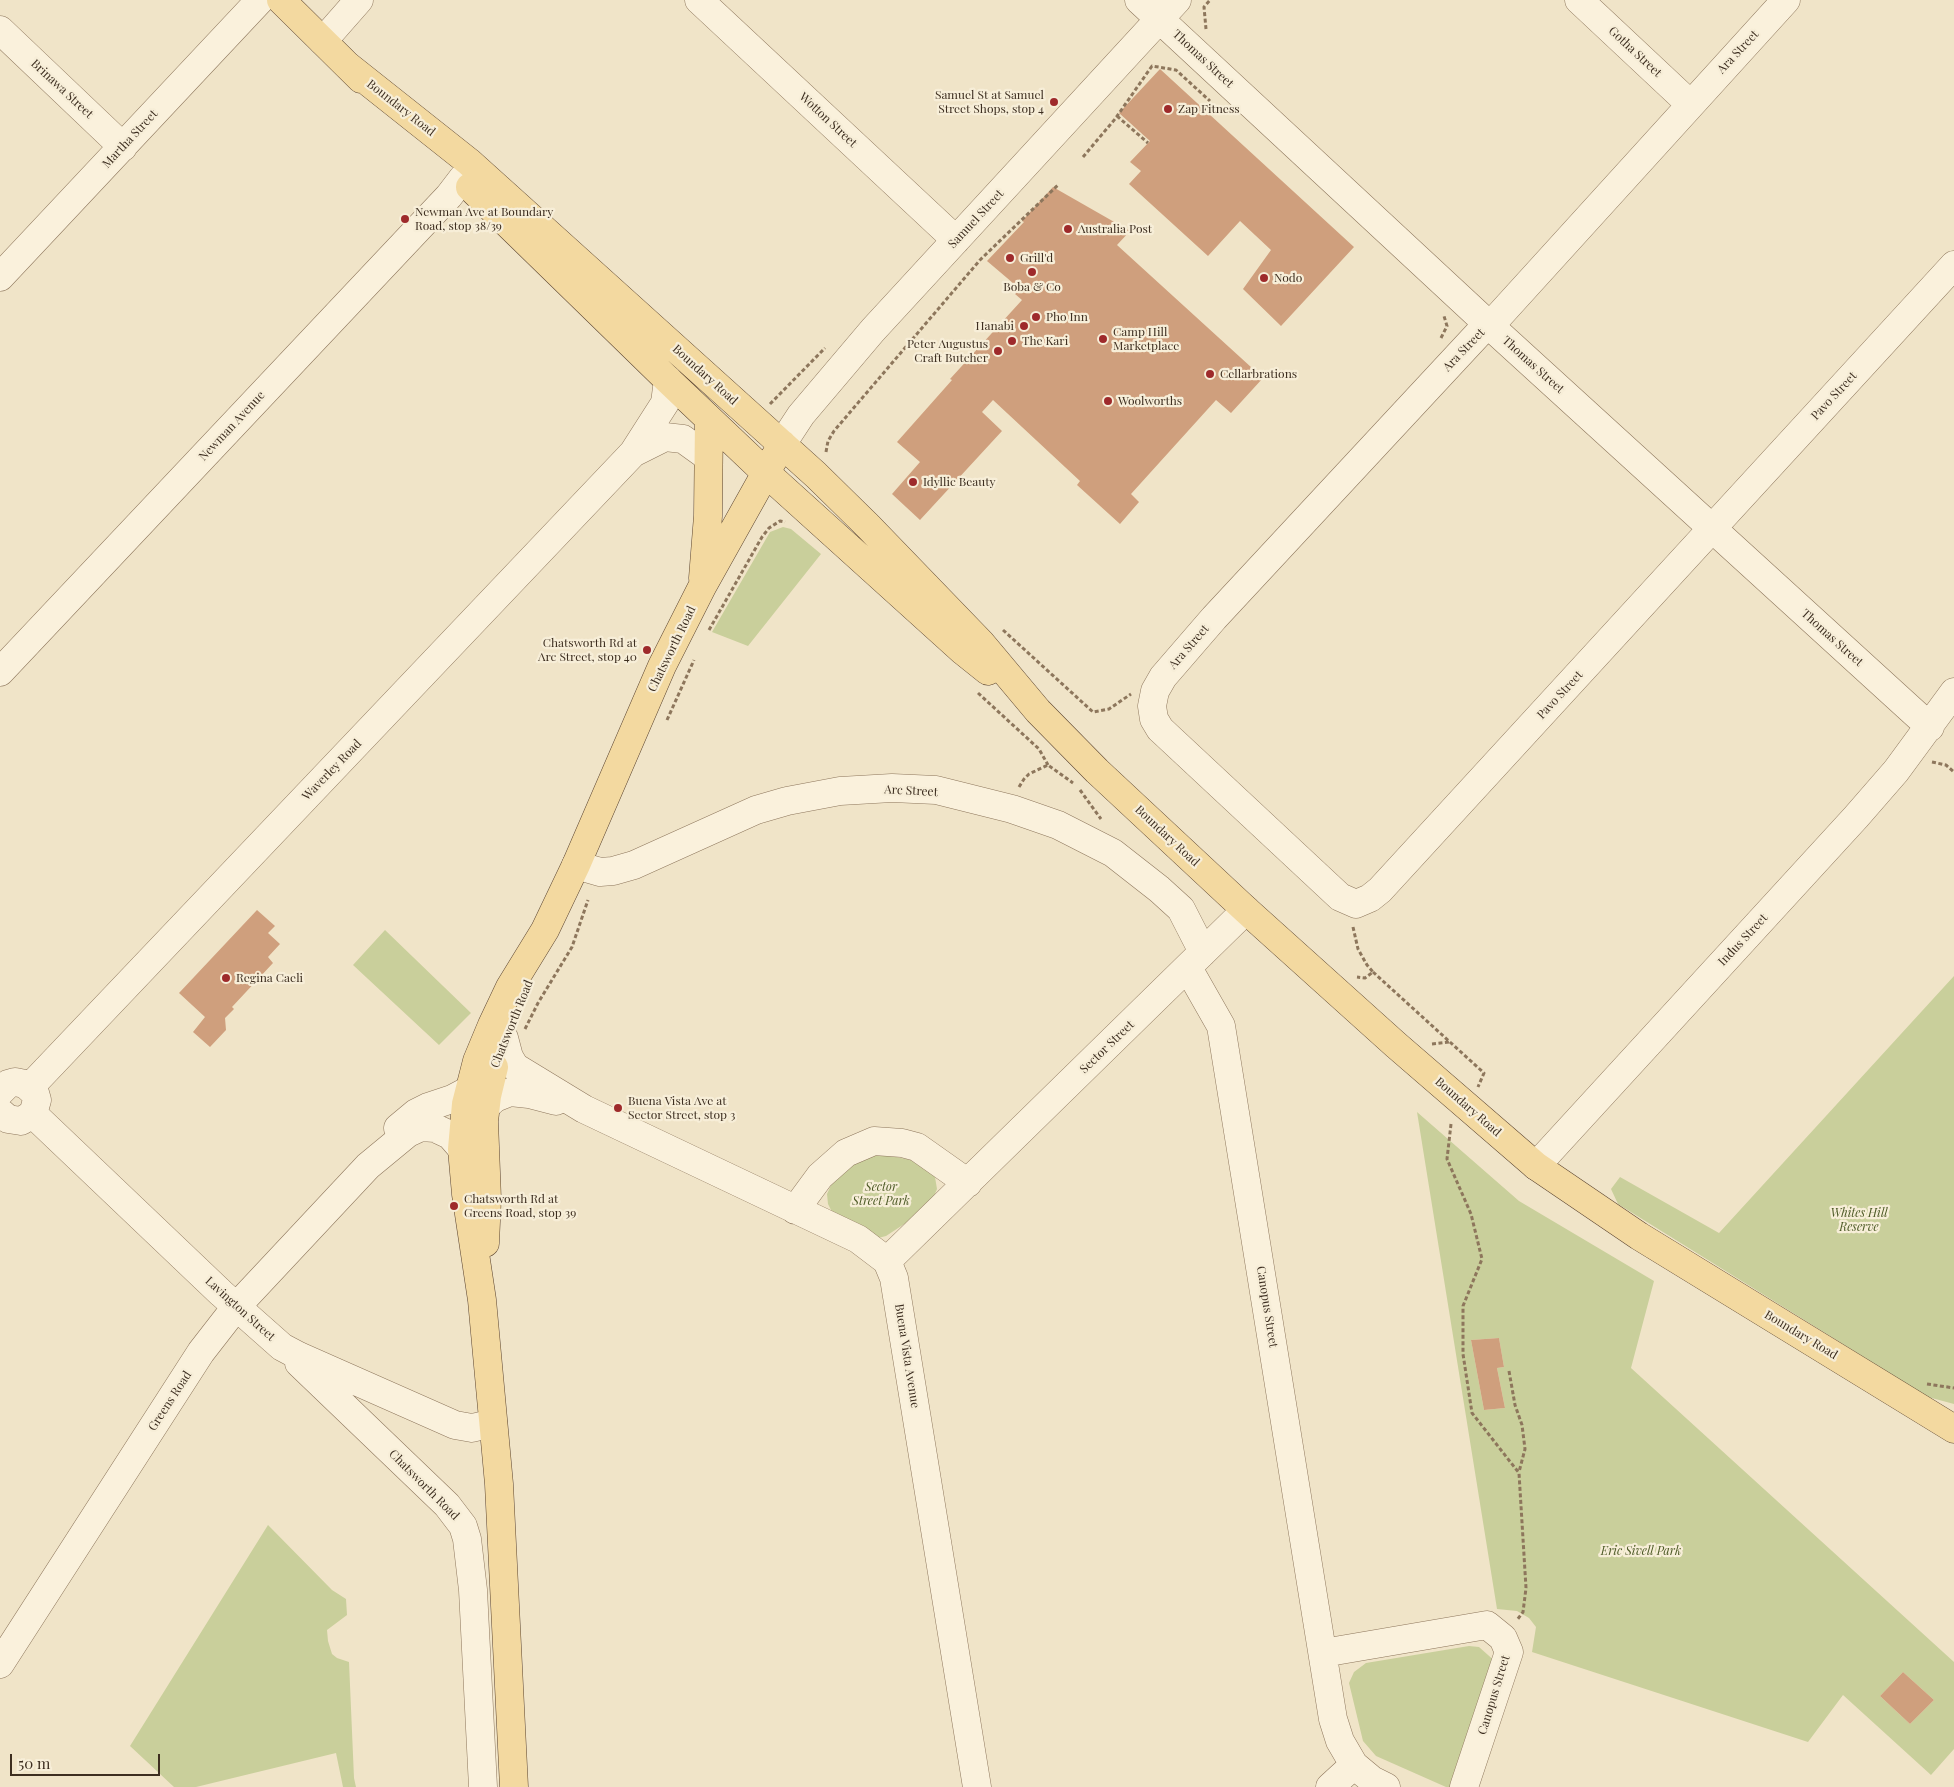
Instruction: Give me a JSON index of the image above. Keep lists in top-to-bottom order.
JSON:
{
  "streets": {
    "main road": ["Boundary Road", "Chatsworth Road"],
    "street": [
      "Gotha Street",
      "Ara Street",
      "Thomas Street",
      "Brinawa Street",
      "Wotton Street",
      "Martha Street",
      "Samuel Street",
      "Pavo Street",
      "Newman Avenue",
      "Waverley Road",
      "Arc Street",
      "Indus Street",
      "Sector Street",
      "Canopus Street",
      "Lavington Street",
      "Buena Vista Avenue",
      "Greens Road"
    ]
  },
  "crossings": [
    ["Gotha Street", "Ara Street"],
    ["Ara Street", "Thomas Street"],
    ["Thomas Street", "Samuel Street"],
    ["Thomas Street", "Pavo Street"],
    ["Thomas Street", "Indus Street"],
    ["Brinawa Street", "Martha Street"],
    ["Boundary Road", "Samuel Street"],
    ["Boundary Road", "Newman Avenue"],
    ["Boundary Road", "Chatsworth Road"],
    ["Boundary Road", "Waverley Road"],
    ["Boundary Road", "Indus Street"],
    ["Boundary Road", "Sector Street"],
    ["Wotton Street", "Samuel Street"],
    ["Samuel Street", "Chatsworth Road"],
    ["Chatsworth Road", "Waverley Road"],
    ["Chatsworth Road", "Arc Street"],
    ["Chatsworth Road", "Lavington Street"],
    ["Chatsworth Road", "Greens Road"],
    ["Waverley Road", "Lavington Street"],
    ["Arc Street", "Sector Street"],
    ["Arc Street", "Canopus Street"],
    ["Sector Street", "Canopus Street"],
    ["Sector Street", "Buena Vista Avenue"],
    ["Lavington Street", "Greens Road"]
  ],
  "parks": ["Sector Street Park", "Whites Hill Reserve", "Eric Sivell Park"],
  "places": [
    "Samuel St at Samuel Street Shops, stop 4",
    "Zap Fitness",
    "Newman Ave at Boundary Road, stop 38/39",
    "Australia Post",
    "Grill'd",
    "Boba & Co",
    "Nodo",
    "Pho Inn",
    "Hanabi",
    "Camp Hill Marketplace",
    "The Kari",
    "Peter Augustus Craft Butcher",
    "Cellarbrations",
    "Woolworths",
    "Idyllic Beauty",
    "Chatsworth Rd at Arc Street, stop 40",
    "Regina Caeli",
    "Buena Vista Ave at Sector Street, stop 3",
    "Chatsworth Rd at Greens Road, stop 39"
  ],
  "scale_bar": "50 m"
}
